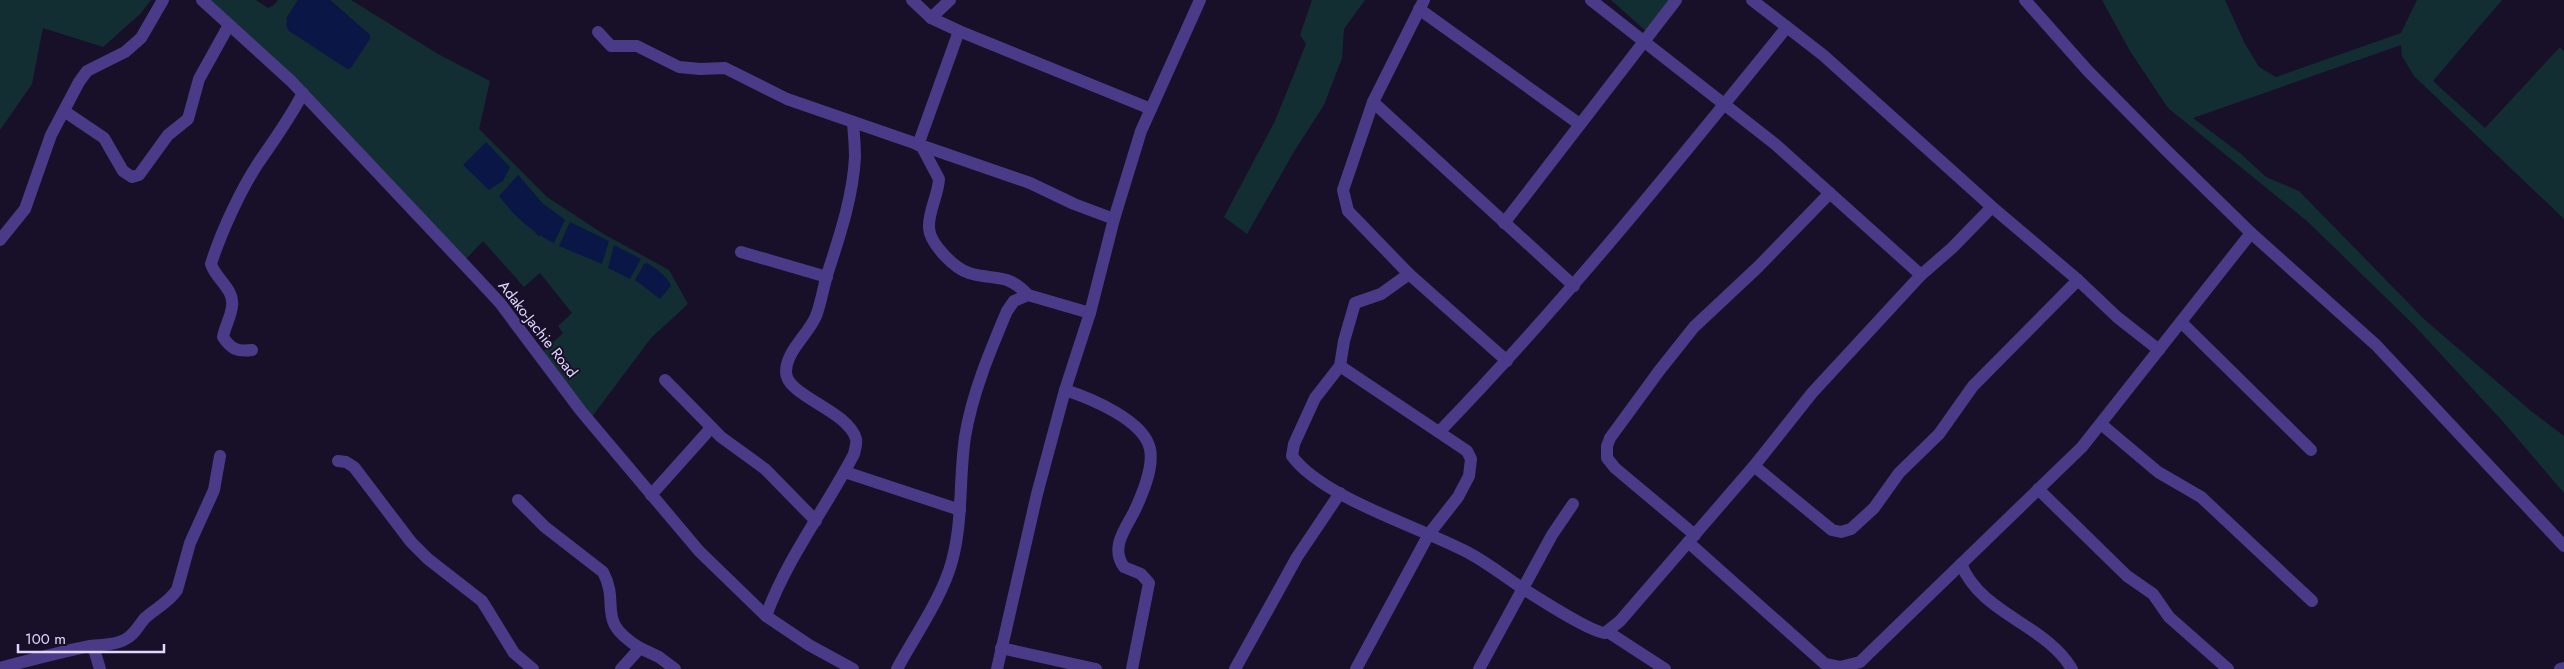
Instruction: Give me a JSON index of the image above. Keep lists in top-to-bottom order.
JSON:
{
  "streets": {
    "street": ["Adako-Jachie Road"]
  },
  "scale_bar": "100 m"
}
